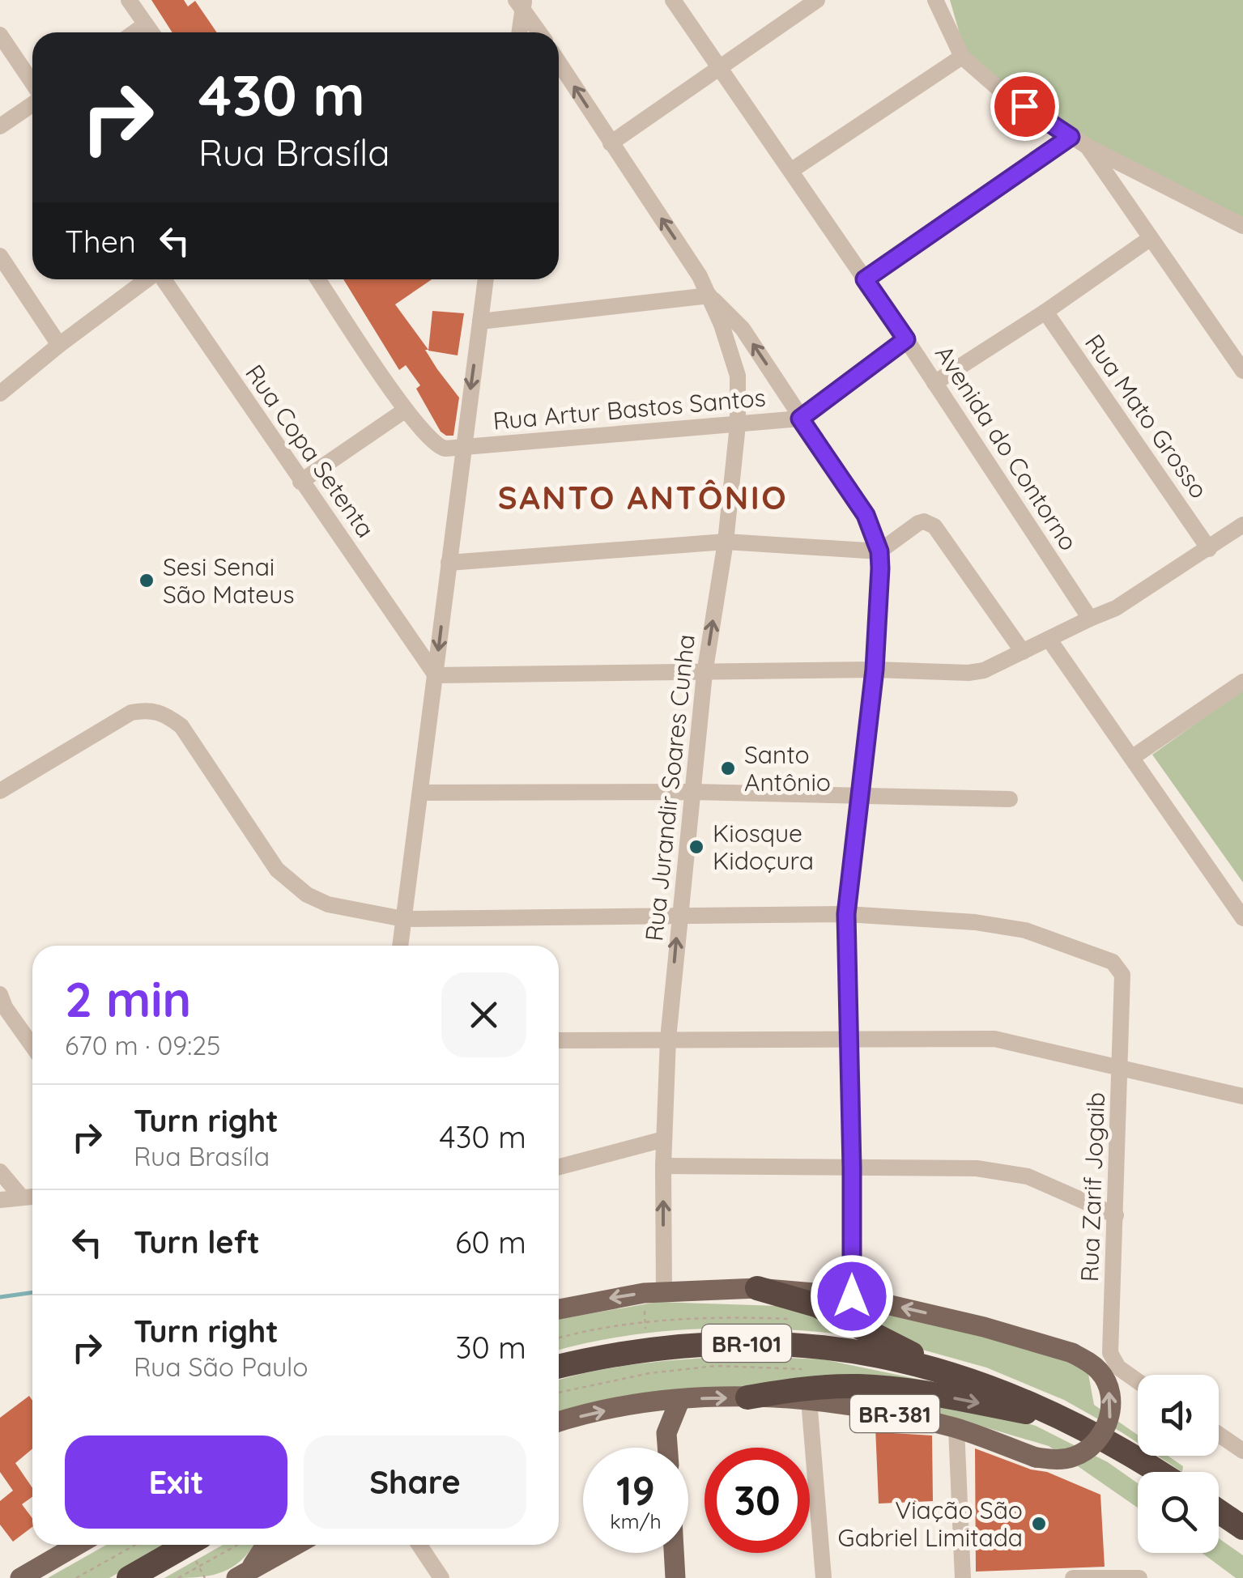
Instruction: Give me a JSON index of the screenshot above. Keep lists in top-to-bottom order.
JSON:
{
  "streets": {
    "highway": ["BR-101"],
    "main road": ["BR-381"],
    "street": [
      "Rua Artur Bastos Santos",
      "Rua Mato Grosso",
      "Avenida do Contorno",
      "Rua Copa Setenta",
      "Rua Jurandir Soares Cunha",
      "Rua Zarif Jogaib"
    ]
  },
  "crossings": [
    ["Rua Artur Bastos Santos", "Rua Jurandir Soares Cunha"],
    ["Rua Jurandir Soares Cunha", "BR-381"]
  ],
  "one_way": ["Rua Jurandir Soares Cunha"],
  "districts": ["SANTO ANTÔNIO"],
  "places": [
    "Sesi Senai São Mateus",
    "Santo Antônio",
    "Kiosque Kidoçura",
    "Viação São Gabriel Limitada"
  ],
  "page": {
    "turn": ["430 m", "Rua Brasíla"],
    "then": "Then",
    "heading": ["2 min", "670 m · 09:25"],
    "list": [
      {
        "name": "Turn right",
        "note": "Rua Brasíla",
        "value": "430 m"
      },
      {
        "name": "Turn left",
        "value": "60 m"
      },
      {
        "name": "Turn right",
        "note": "Rua São Paulo",
        "value": "30 m"
      }
    ],
    "buttons": ["Exit", "Share"],
    "speed": "19 km/h",
    "limit": "30"
  }
}
